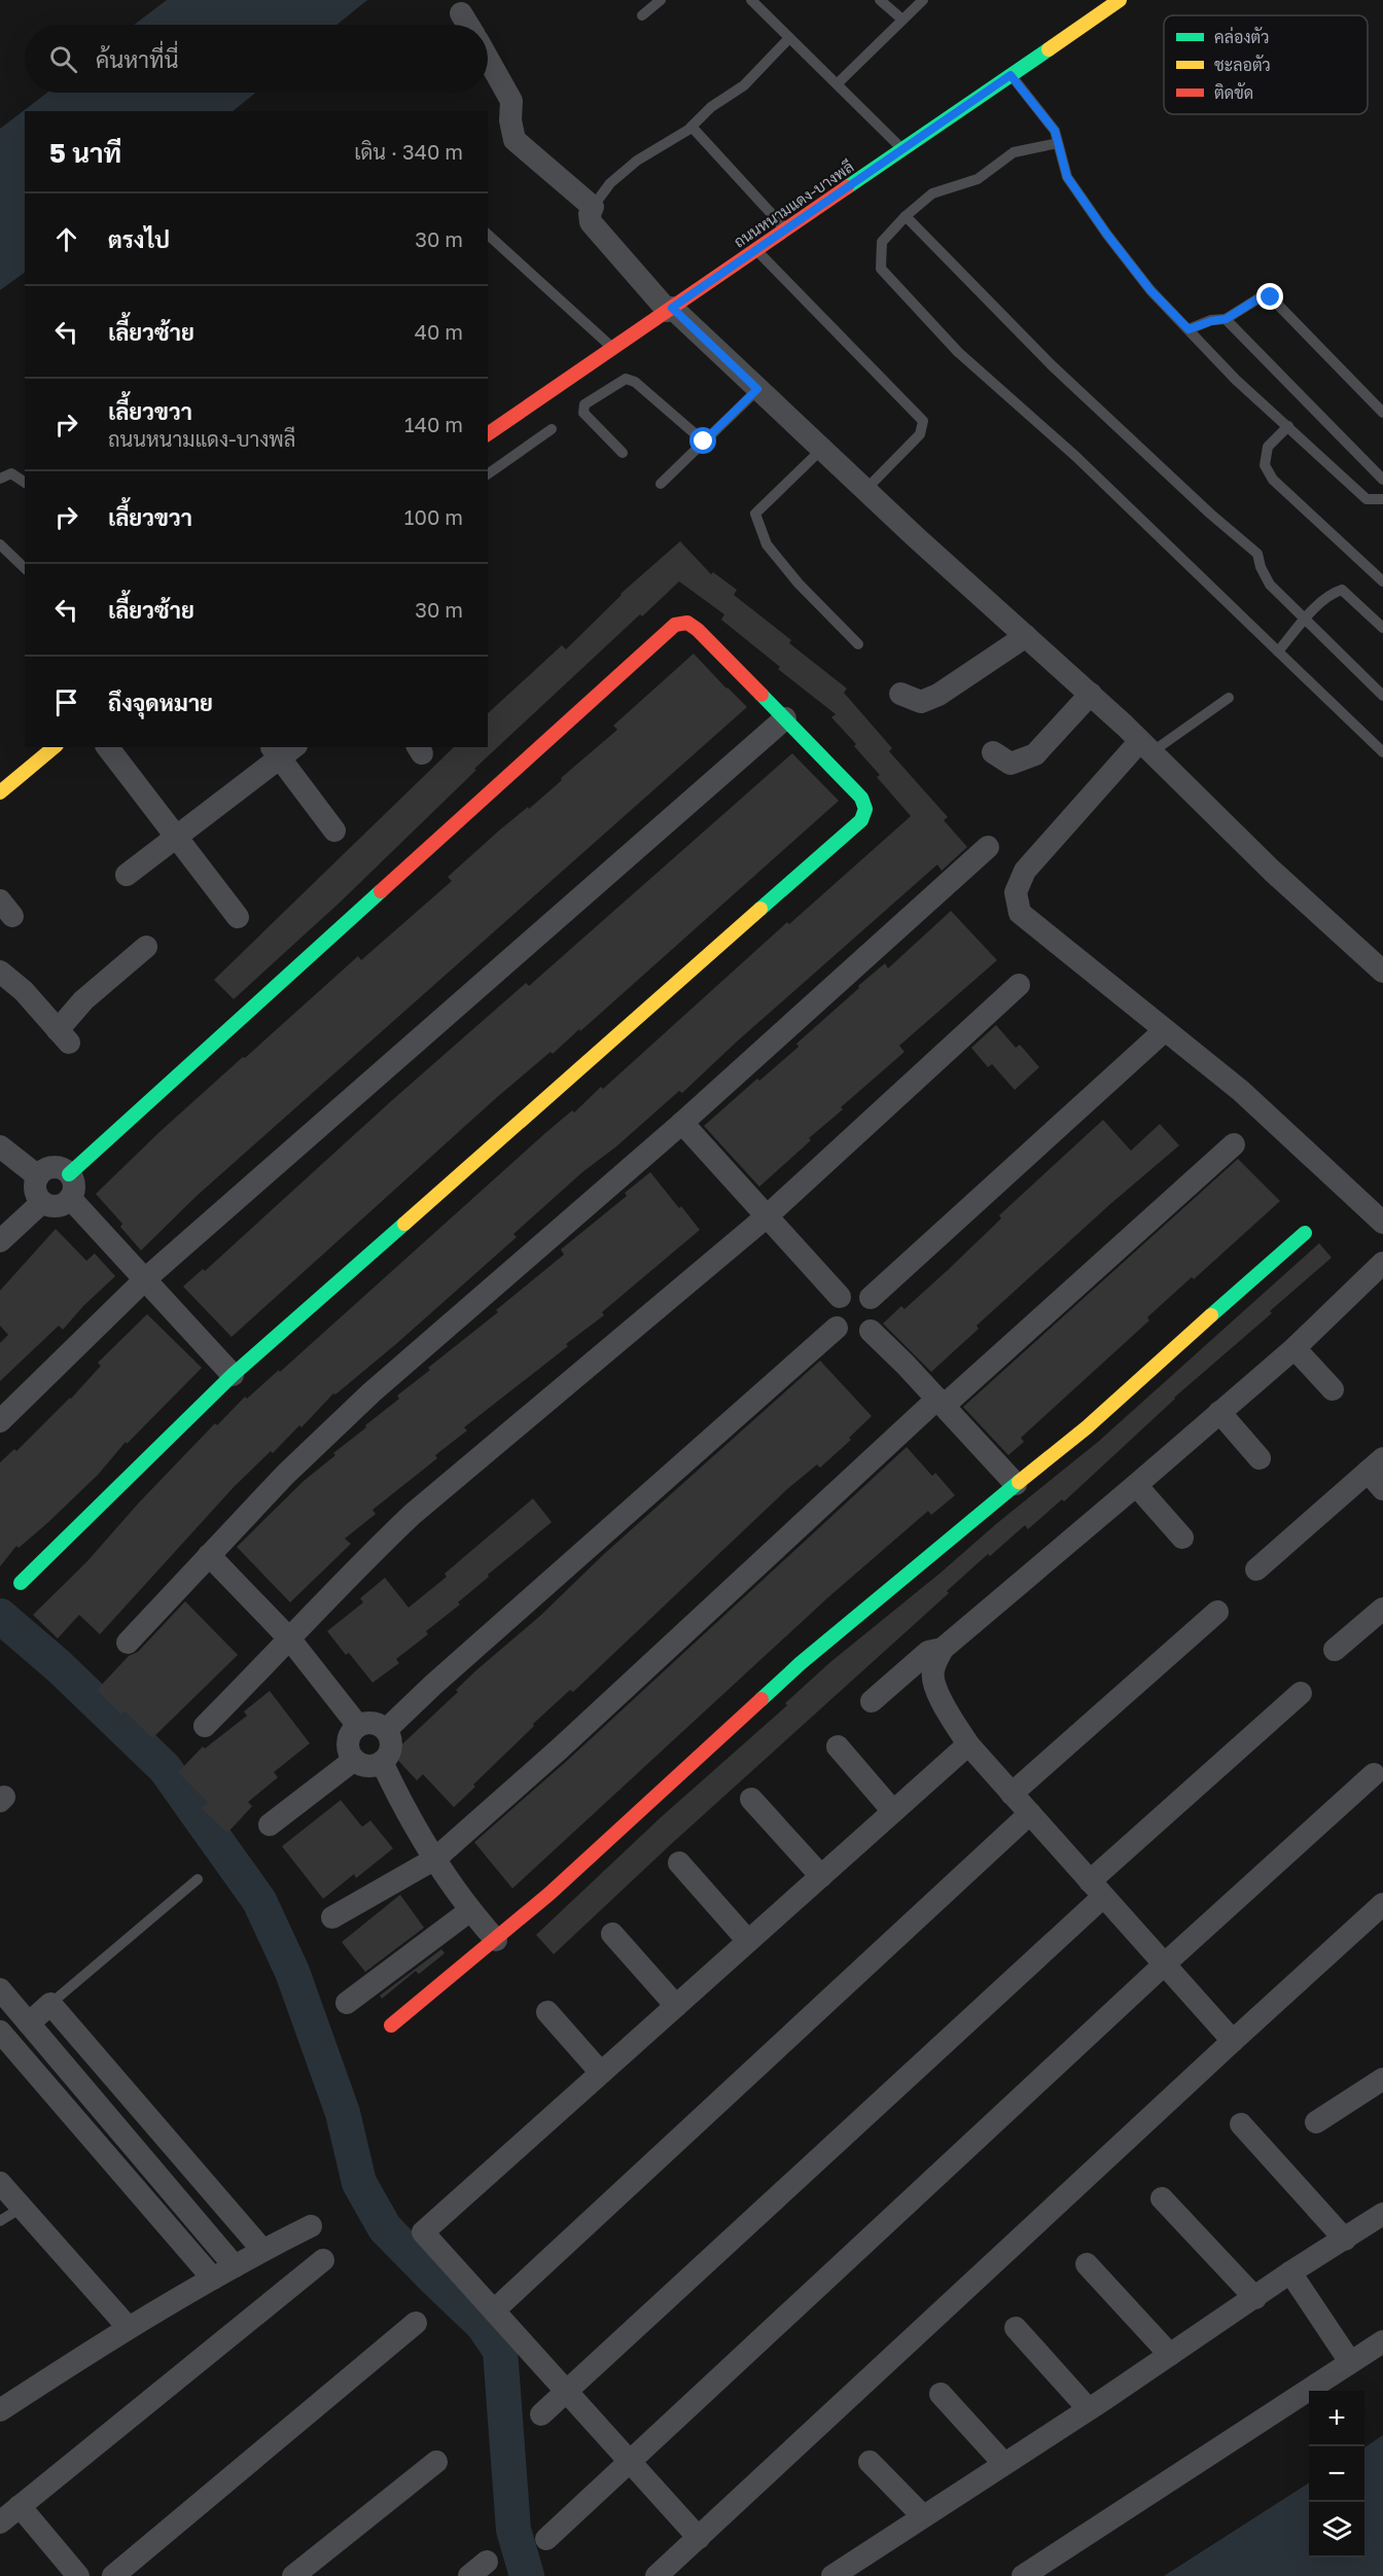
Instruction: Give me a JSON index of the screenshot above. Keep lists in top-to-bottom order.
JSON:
{
  "streets": {
    "street": ["ถนนหนามแดง-บางพลี"]
  },
  "legend": ["คล่องตัว", "ชะลอตัว", "ติดขัด"],
  "page": {
    "search": "ค้นหาที่นี่",
    "heading": ["5 นาที", "เดิน · 340 m"],
    "list": [
      ["ตรงไป", "30 m"],
      ["เลี้ยวซ้าย", "40 m"],
      ["เลี้ยวขวา", "ถนนหนามแดง-บางพลี", "140 m"],
      ["เลี้ยวขวา", "100 m"],
      ["เลี้ยวซ้าย", "30 m"],
      "ถึงจุดหมาย"
    ],
    "map_buttons": ["+", "−"]
  }
}
